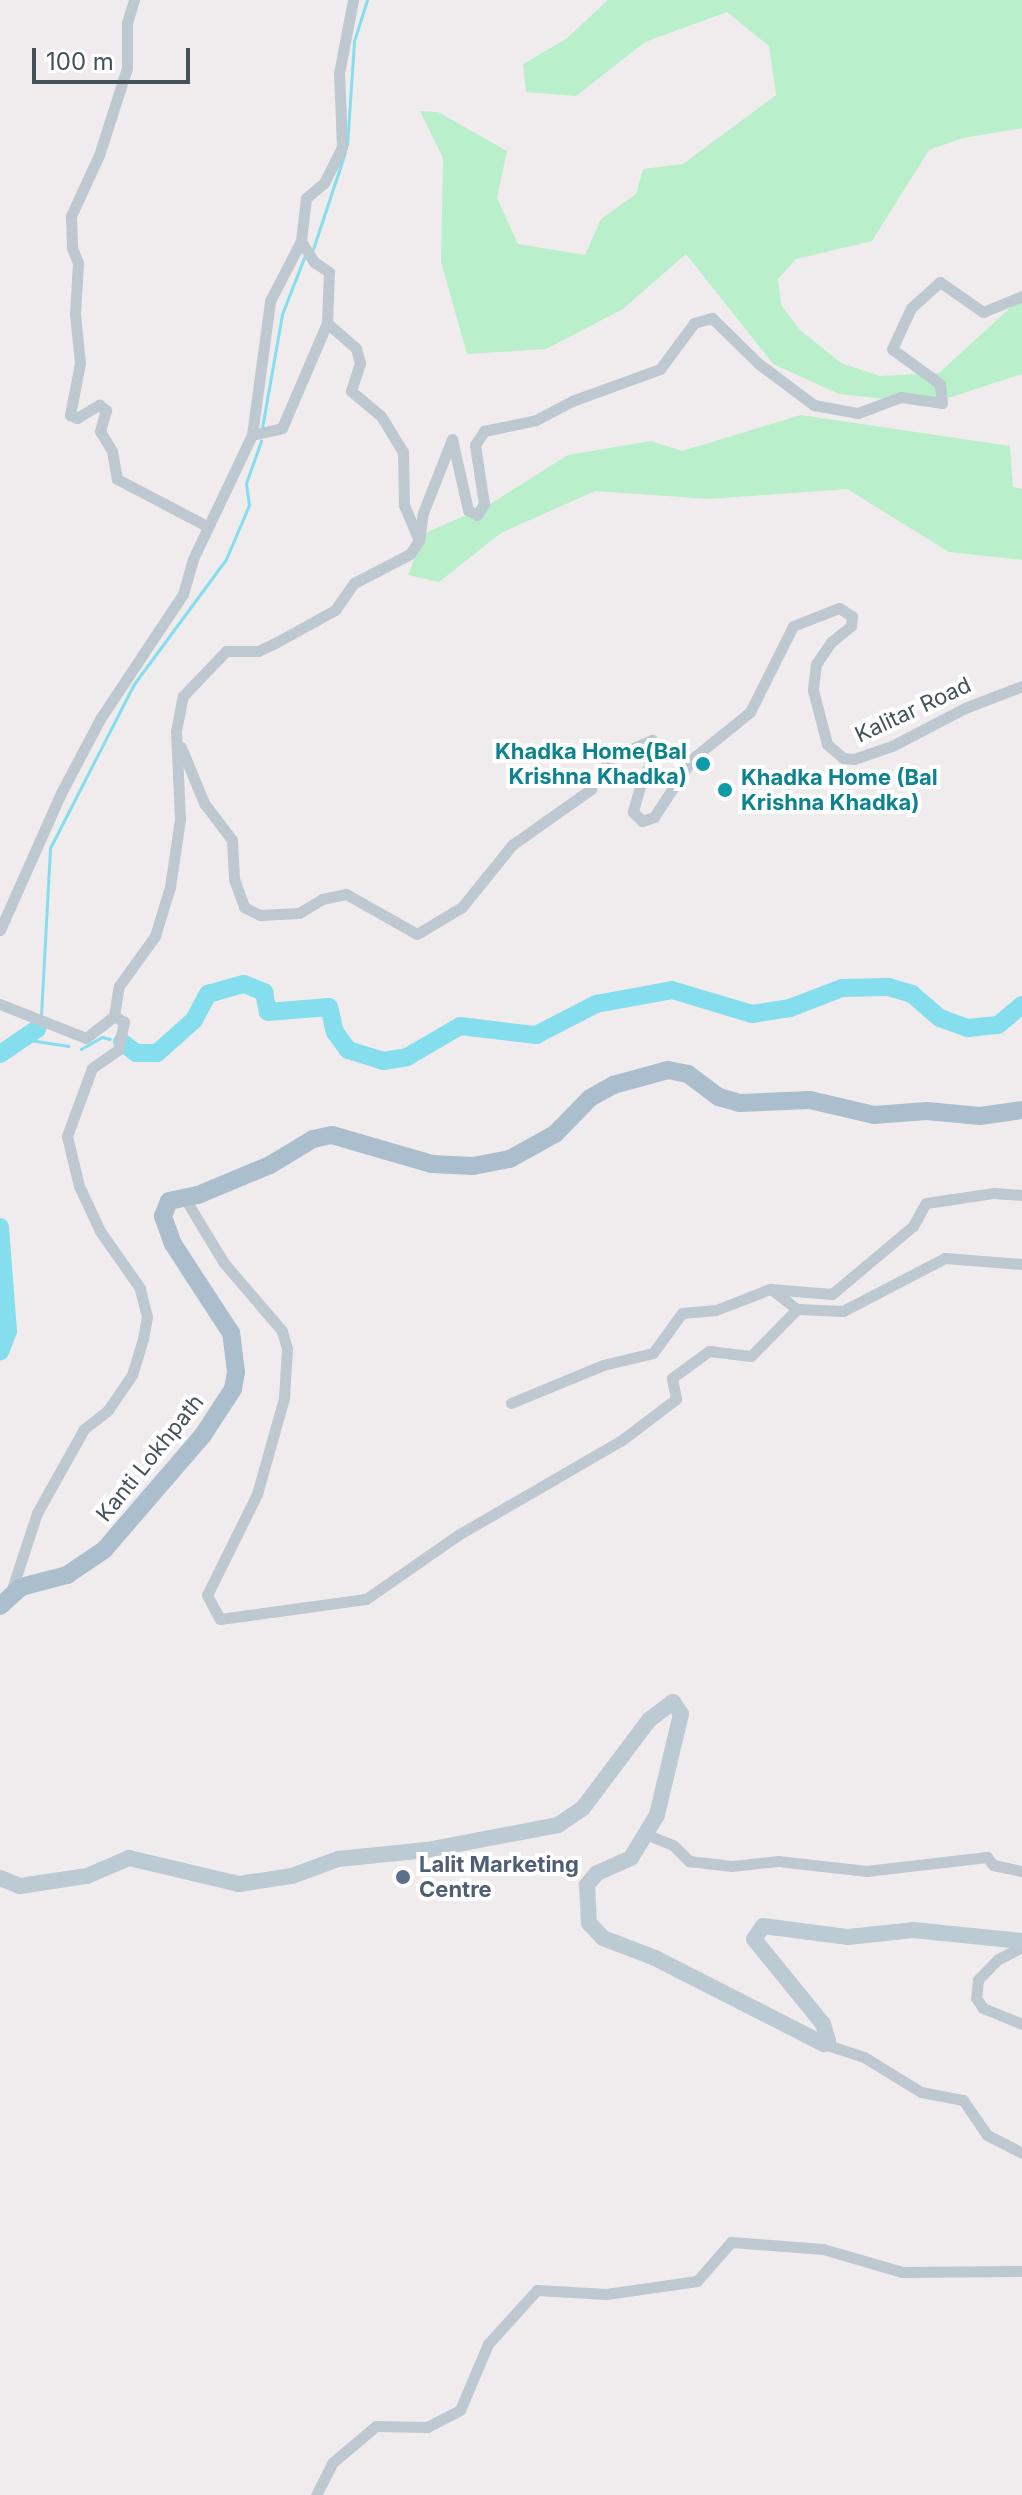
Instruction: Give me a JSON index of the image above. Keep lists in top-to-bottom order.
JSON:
{
  "streets": {
    "main road": ["Kanti Lokhpath"],
    "street": ["Kalitar Road"]
  },
  "places": ["Khadka Home(Bal Krishna Khadka)", "Khadka Home (Bal Krishna Khadka)", "Lalit Marketing Centre"],
  "scale_bar": "100 m"
}
